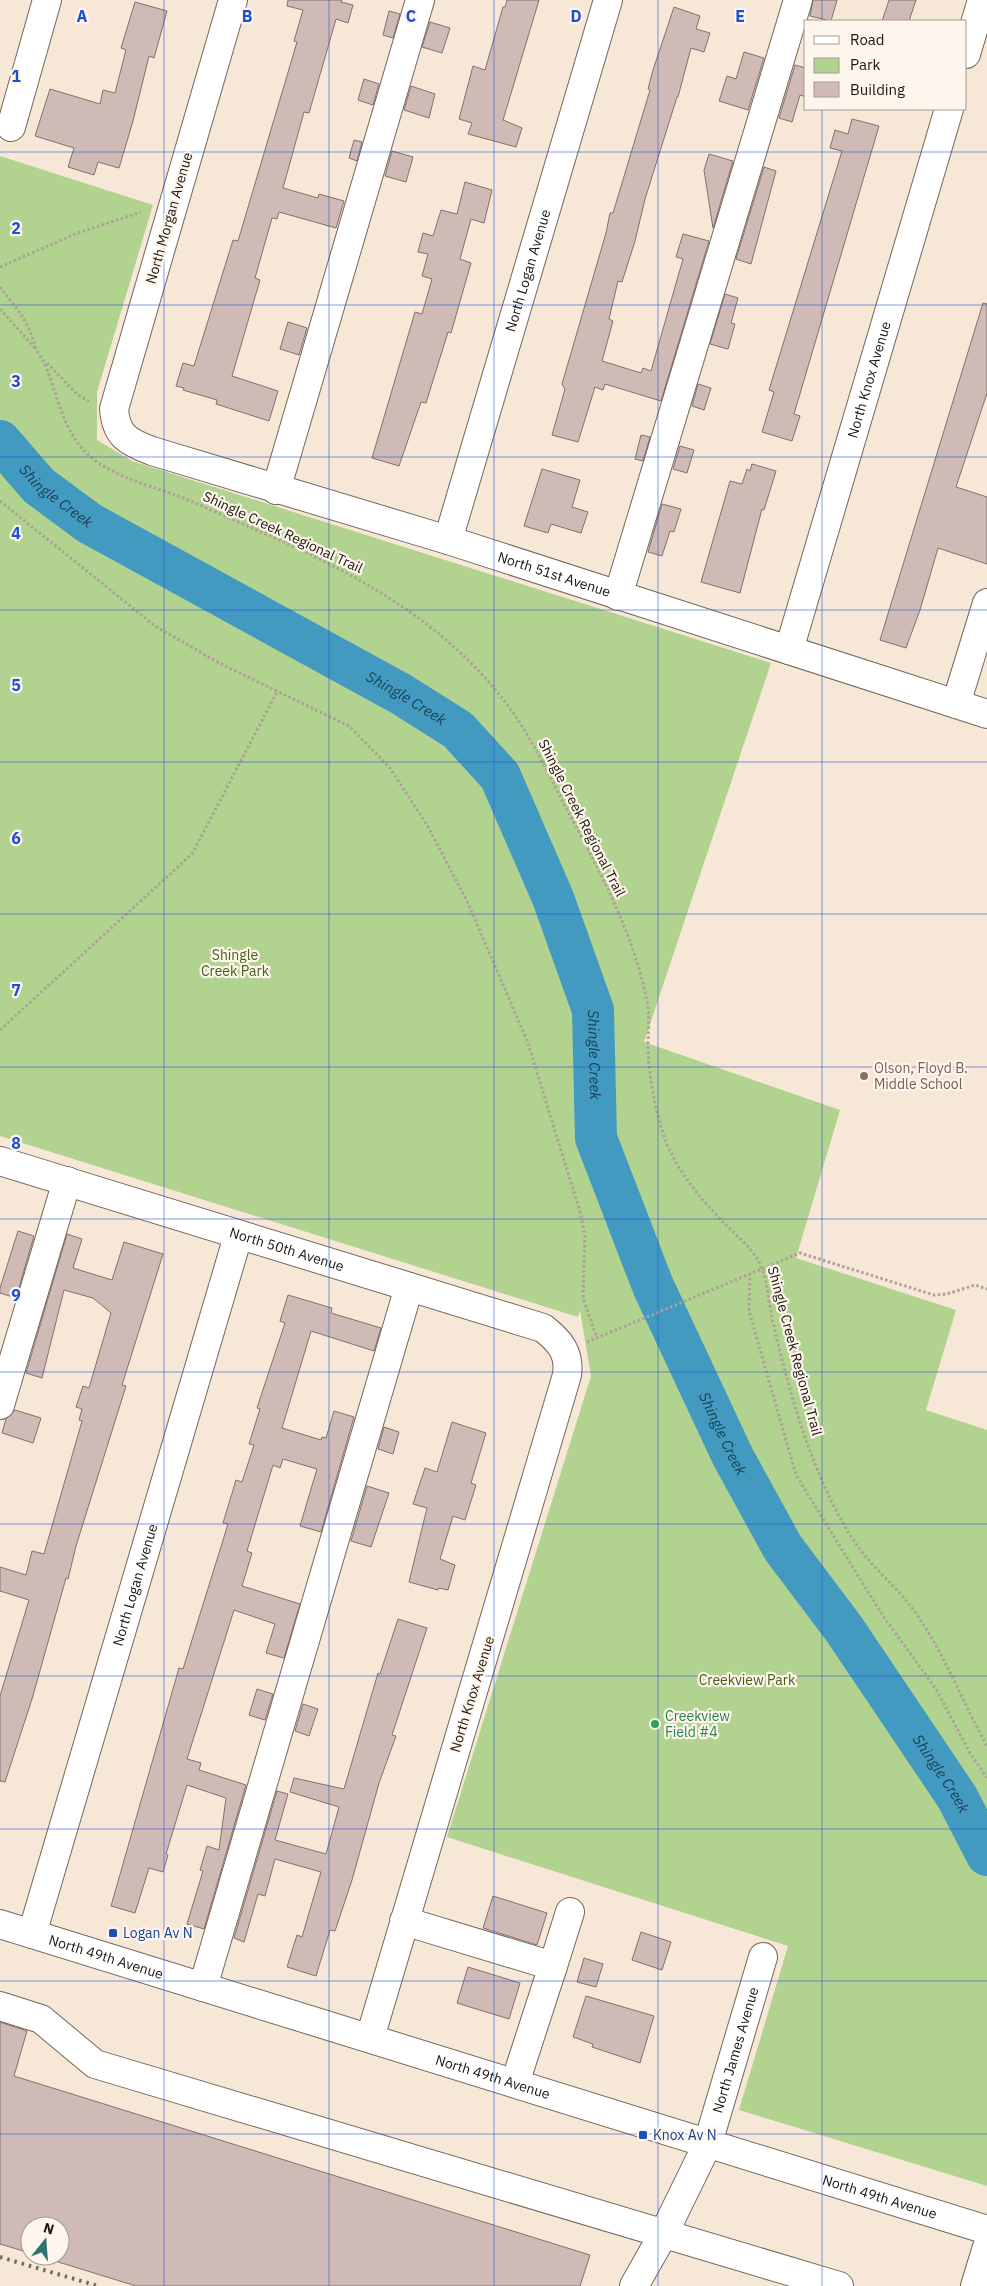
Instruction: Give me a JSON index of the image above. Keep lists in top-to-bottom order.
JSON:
{
  "streets": {
    "street": [
      "North Morgan Avenue",
      "North Logan Avenue",
      "North Knox Avenue",
      "North 51st Avenue",
      "North 50th Avenue",
      "North 49th Avenue",
      "North James Avenue"
    ],
    "path": ["Shingle Creek Regional Trail"]
  },
  "crossings": [
    ["North Morgan Avenue", "North 51st Avenue"],
    ["North Logan Avenue", "North 51st Avenue"],
    ["North Logan Avenue", "North 50th Avenue"],
    ["North Logan Avenue", "North 49th Avenue"],
    ["North Knox Avenue", "North 51st Avenue"],
    ["North Knox Avenue", "North 50th Avenue"],
    ["North Knox Avenue", "North 49th Avenue"],
    ["North 49th Avenue", "North James Avenue"]
  ],
  "water": ["Shingle Creek"],
  "parks": ["Shingle Creek Park", "Creekview Park"],
  "places": {
    "other": ["Olson, Floyd B. Middle School", "Creekview Field #4"],
    "transit": ["Logan Av N", "Knox Av N"]
  },
  "legend": ["Road", "Park", "Building"],
  "north": "top",
  "grid": {
    "columns": [
      "A",
      "B",
      "C",
      "D",
      "E"
    ],
    "rows": [
      "1",
      "2",
      "3",
      "4",
      "5",
      "6",
      "7",
      "8",
      "9"
    ]
  }
}
